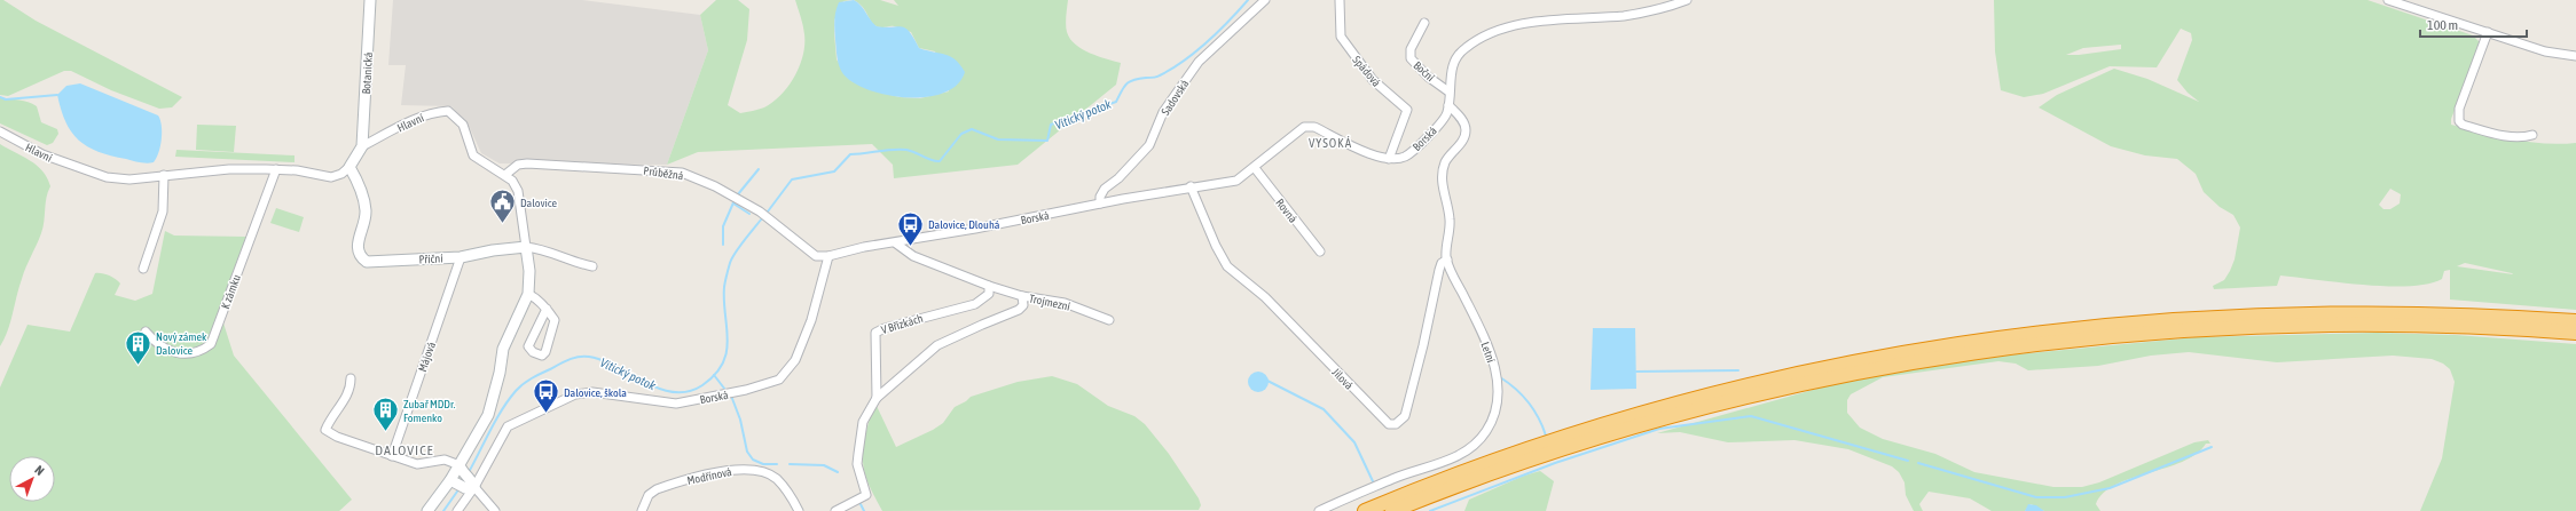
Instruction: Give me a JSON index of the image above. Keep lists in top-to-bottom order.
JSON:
{
  "streets": {
    "street": [
      "Spádová",
      "Boční",
      "Botanická",
      "Sadovská",
      "Hlavní",
      "Borská",
      "Průběžná",
      "Rovná",
      "Příční",
      "K zámku",
      "Trojmezní",
      "V Břízkách",
      "Letní",
      "Májová",
      "Jílová",
      "Modřínová"
    ]
  },
  "crossings": [
    ["Spádová", "Borská"],
    ["Boční", "Borská"],
    ["Botanická", "Hlavní"],
    ["Sadovská", "Borská"],
    ["Hlavní", "Průběžná"],
    ["Hlavní", "Příční"],
    ["Hlavní", "K zámku"],
    ["Borská", "Průběžná"],
    ["Borská", "Rovná"],
    ["Borská", "Letní"],
    ["Borská", "Jílová"],
    ["Příční", "Májová"],
    ["Trojmezní", "V Břízkách"],
    ["Letní", "Jílová"]
  ],
  "districts": ["VYSOKÁ", "DALOVICE"],
  "water": ["Vitický potok"],
  "places": {
    "public building": ["Dalovice"],
    "bus stop": ["Dalovice, Dlouhá", "Dalovice, škola"],
    "building": ["Nový zámek Dalovice", "Zubař MDDr. Fomenko"]
  },
  "scale_bar": "100 m",
  "north": "top right"
}
